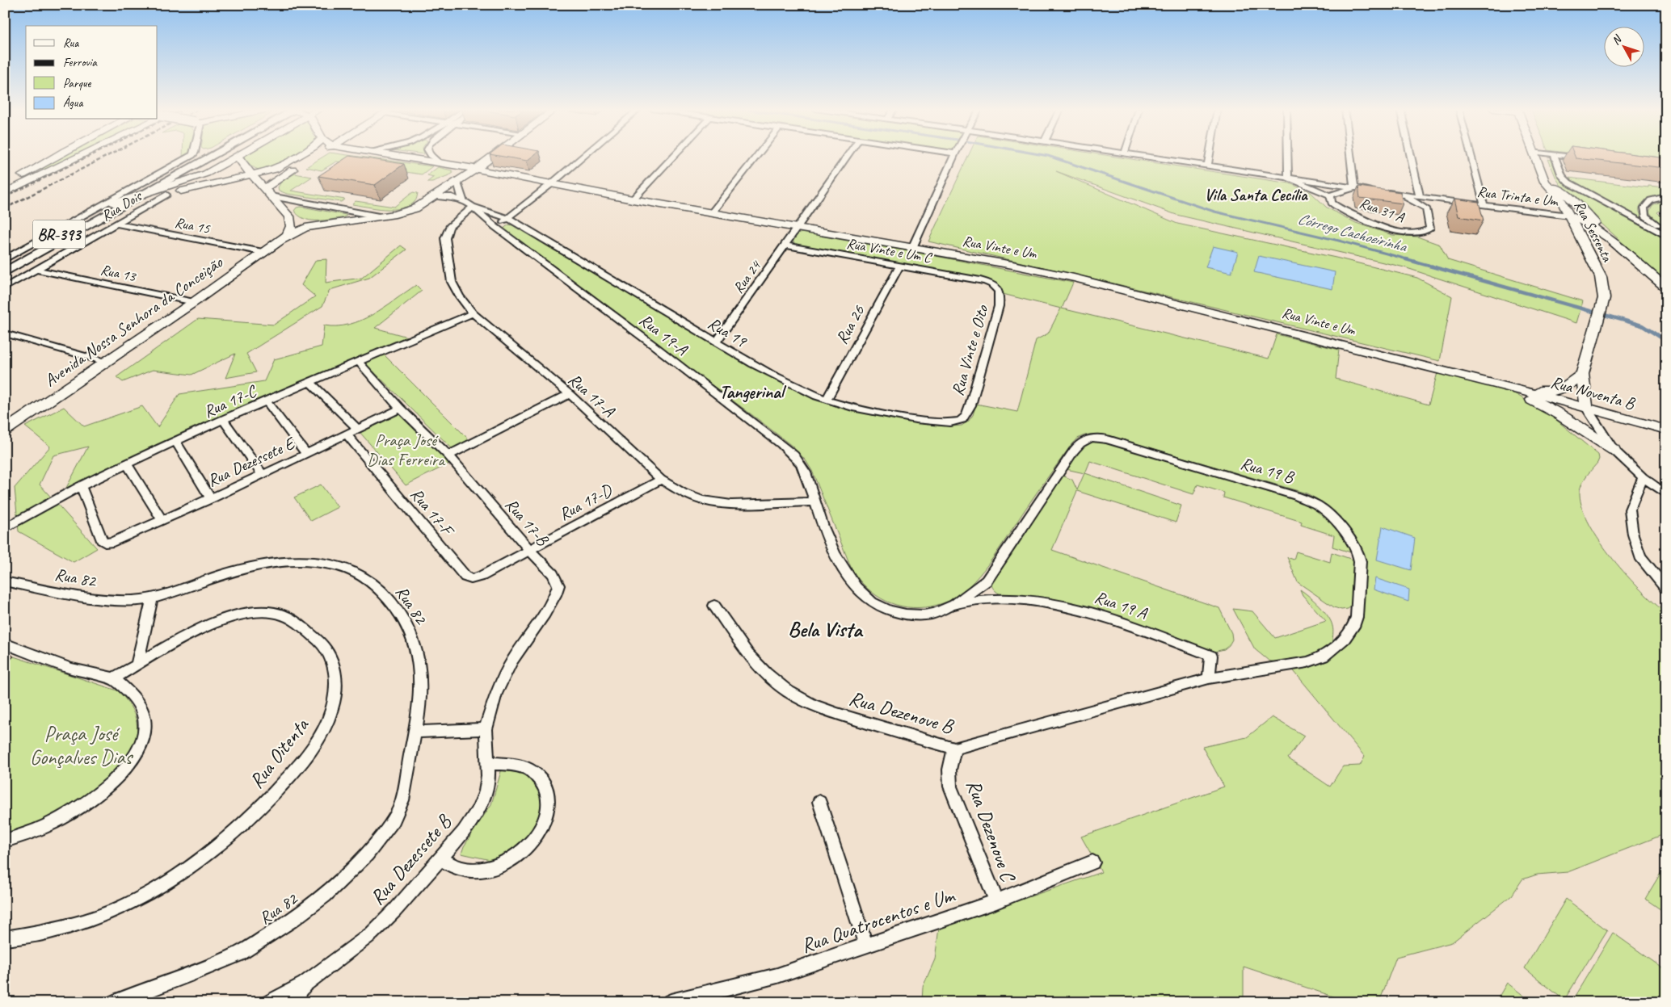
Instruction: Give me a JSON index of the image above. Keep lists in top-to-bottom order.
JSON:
{
  "streets": {
    "main road": ["BR-393"],
    "street": [
      "Rua Trinta e Um",
      "Rua Dois",
      "Rua 31 A",
      "Rua 15",
      "Rua Sessenta",
      "Rua Vinte e Um",
      "Rua Vinte e Um C",
      "Rua 13",
      "Rua 24",
      "Avenida Nossa Senhora da Conceição",
      "Rua 26",
      "Rua 19",
      "Rua 19-A",
      "Rua Vinte e Oito",
      "Rua Noventa B",
      "Rua 17-A",
      "Rua 17-C",
      "Rua Dezessete E",
      "Rua 19 B",
      "Rua 17-D",
      "Rua 17-F",
      "Rua 17-B",
      "Rua 82",
      "Rua 19 A",
      "Rua Dezenove B",
      "Rua Oitenta",
      "Rua Dezenove C",
      "Rua Dezessete B",
      "Rua Quatrocentos e Um"
    ]
  },
  "crossings": [
    ["Rua Trinta e Um", "Rua 31 A"],
    ["Rua Trinta e Um", "Rua Sessenta"],
    ["Rua Dois", "Rua 15"],
    ["Rua Dois", "Rua 13"],
    ["Rua 15", "Avenida Nossa Senhora da Conceição"],
    ["Rua Vinte e Um", "Rua 24"],
    ["Rua Vinte e Um", "Rua Noventa B"],
    ["Rua Vinte e Um C", "Rua 24"],
    ["Rua Vinte e Um C", "Rua 26"],
    ["Rua Vinte e Um C", "Rua Vinte e Oito"],
    ["Rua 13", "Avenida Nossa Senhora da Conceição"],
    ["Rua 24", "Rua 19"],
    ["Rua 26", "Rua 19"],
    ["Rua 19", "Rua 19-A"],
    ["Rua 19", "Rua Vinte e Oito"],
    ["Rua 19", "Rua 17-A"],
    ["Rua 19-A", "Rua 17-A"],
    ["Rua 19-A", "Rua 19 B"],
    ["Rua 17-A", "Rua 17-C"],
    ["Rua 17-A", "Rua 17-D"],
    ["Rua 17-C", "Rua Dezessete E"],
    ["Rua 17-C", "Rua 17-B"],
    ["Rua Dezessete E", "Rua 17-F"],
    ["Rua Dezessete E", "Rua 17-B"],
    ["Rua 19 B", "Rua 19 A"],
    ["Rua 19 B", "Rua Dezenove B"],
    ["Rua 17-D", "Rua 17-F"],
    ["Rua 17-D", "Rua 17-B"],
    ["Rua 17-B", "Rua Dezessete B"],
    ["Rua 19 A", "Rua Dezenove B"],
    ["Rua Dezenove B", "Rua Dezenove C"],
    ["Rua Dezenove C", "Rua Quatrocentos e Um"]
  ],
  "districts": ["Vila Santa Cecília", "Tangerinal", "Bela Vista"],
  "water": ["Córrego Cachoeirinha"],
  "parks": ["Praça José Dias Ferreira", "Praça José Gonçalves Dias"],
  "legend": [
    "Rua",
    "Ferrovia",
    "Parque",
    "Água"
  ],
  "north": "top left"
}
